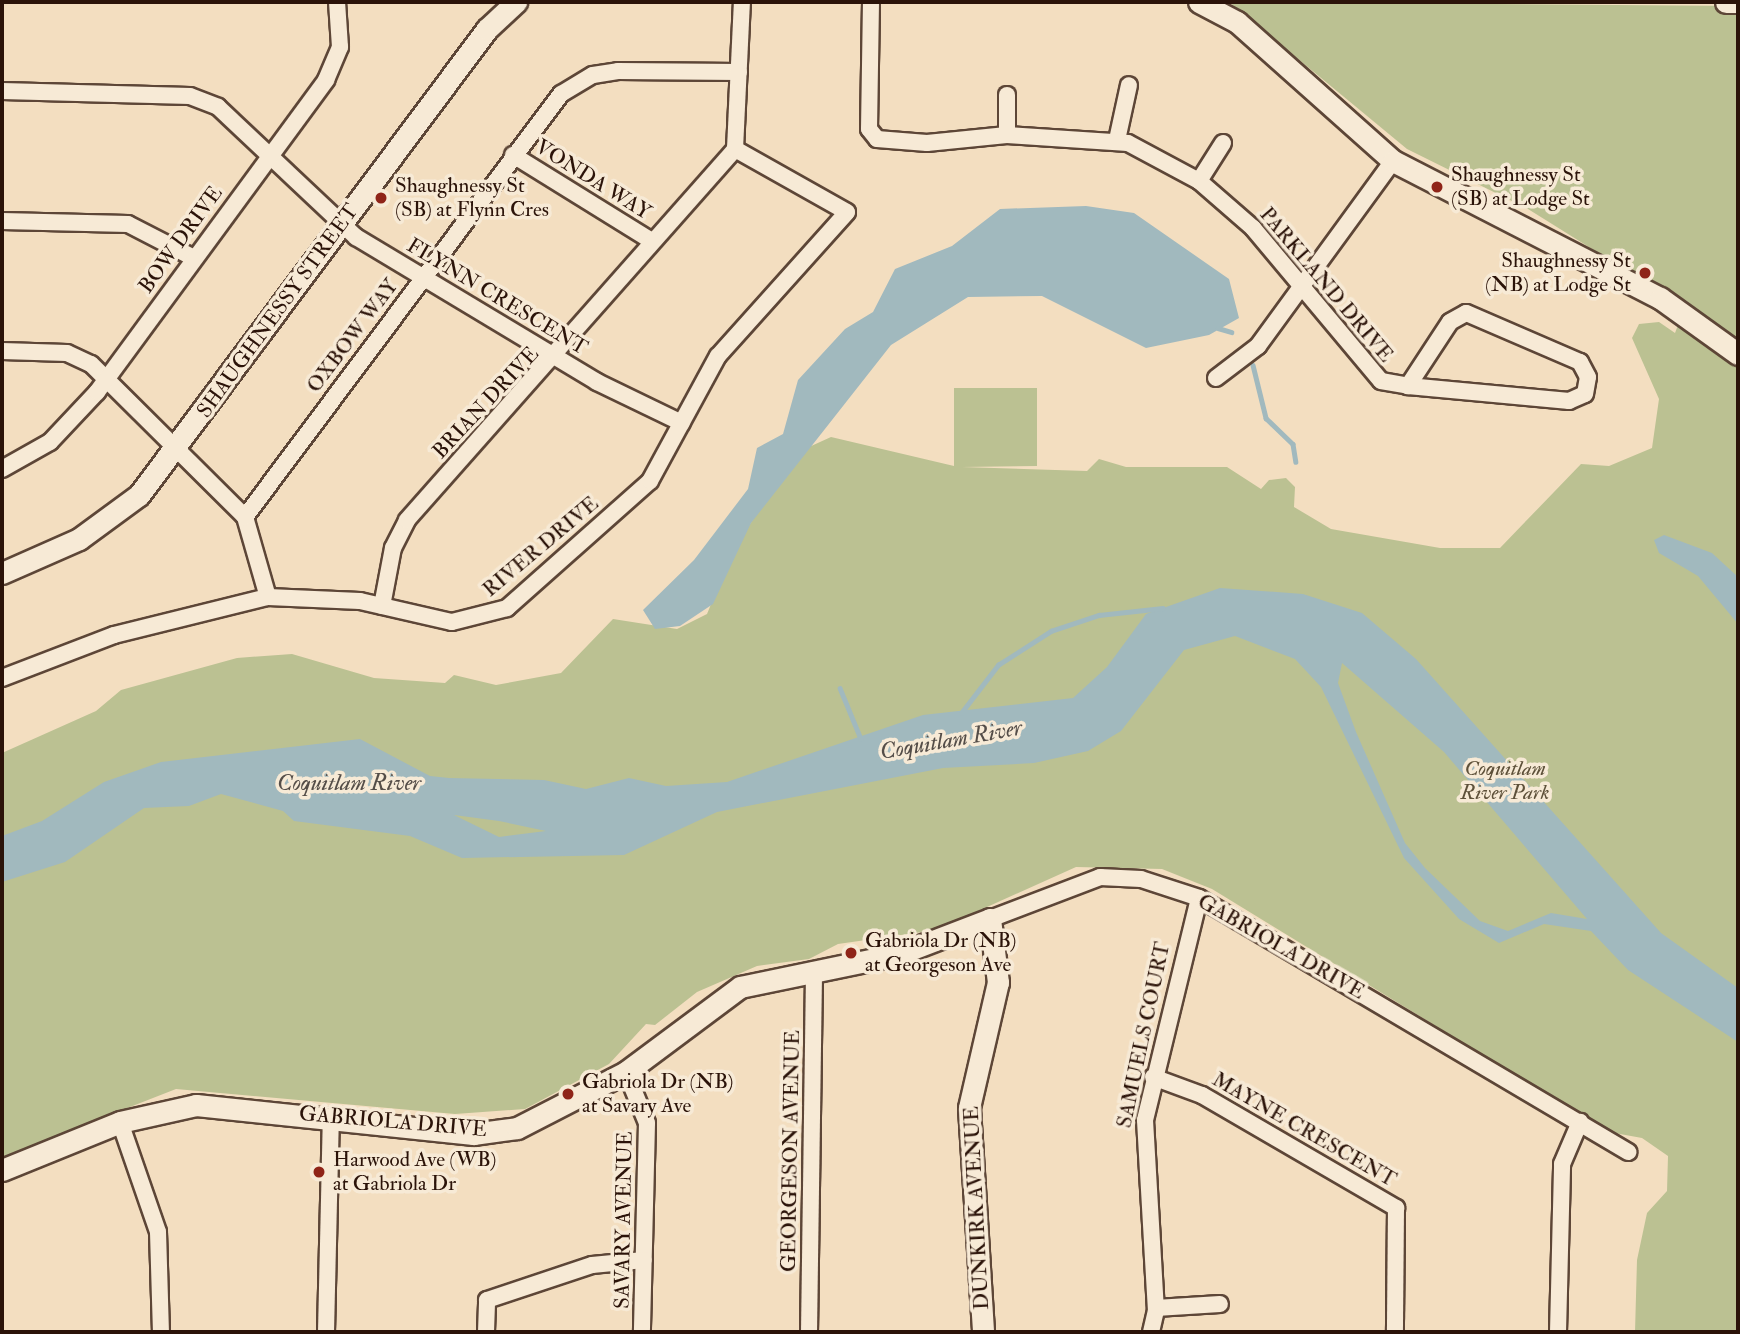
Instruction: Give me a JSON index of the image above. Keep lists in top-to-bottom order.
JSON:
{
  "streets": {
    "street": [
      "VONDA WAY",
      "BOW DRIVE",
      "PARKLAND DRIVE",
      "FLYNN CRESCENT",
      "SHAUGHNESSY STREET",
      "OXBOW WAY",
      "BRIAN DRIVE",
      "RIVER DRIVE",
      "GABRIOLA DRIVE",
      "SAMUELS COURT",
      "MAYNE CRESCENT",
      "GEORGESON AVENUE",
      "DUNKIRK AVENUE",
      "SAVARY AVENUE"
    ]
  },
  "crossings": [
    ["VONDA WAY", "OXBOW WAY"],
    ["VONDA WAY", "BRIAN DRIVE"],
    ["BOW DRIVE", "FLYNN CRESCENT"],
    ["FLYNN CRESCENT", "SHAUGHNESSY STREET"],
    ["FLYNN CRESCENT", "OXBOW WAY"],
    ["FLYNN CRESCENT", "BRIAN DRIVE"],
    ["FLYNN CRESCENT", "RIVER DRIVE"],
    ["BRIAN DRIVE", "RIVER DRIVE"],
    ["GABRIOLA DRIVE", "SAMUELS COURT"],
    ["GABRIOLA DRIVE", "GEORGESON AVENUE"],
    ["GABRIOLA DRIVE", "DUNKIRK AVENUE"],
    ["GABRIOLA DRIVE", "SAVARY AVENUE"],
    ["SAMUELS COURT", "MAYNE CRESCENT"]
  ],
  "water": ["Coquitlam River"],
  "parks": ["Coquitlam River Park"],
  "places": [
    "Shaughnessy St (SB) at Lodge St",
    "Shaughnessy St (SB) at Flynn Cres",
    "Shaughnessy St (NB) at Lodge St",
    "Gabriola Dr (NB) at Georgeson Ave",
    "Gabriola Dr (NB) at Savary Ave",
    "Harwood Ave (WB) at Gabriola Dr"
  ]
}
